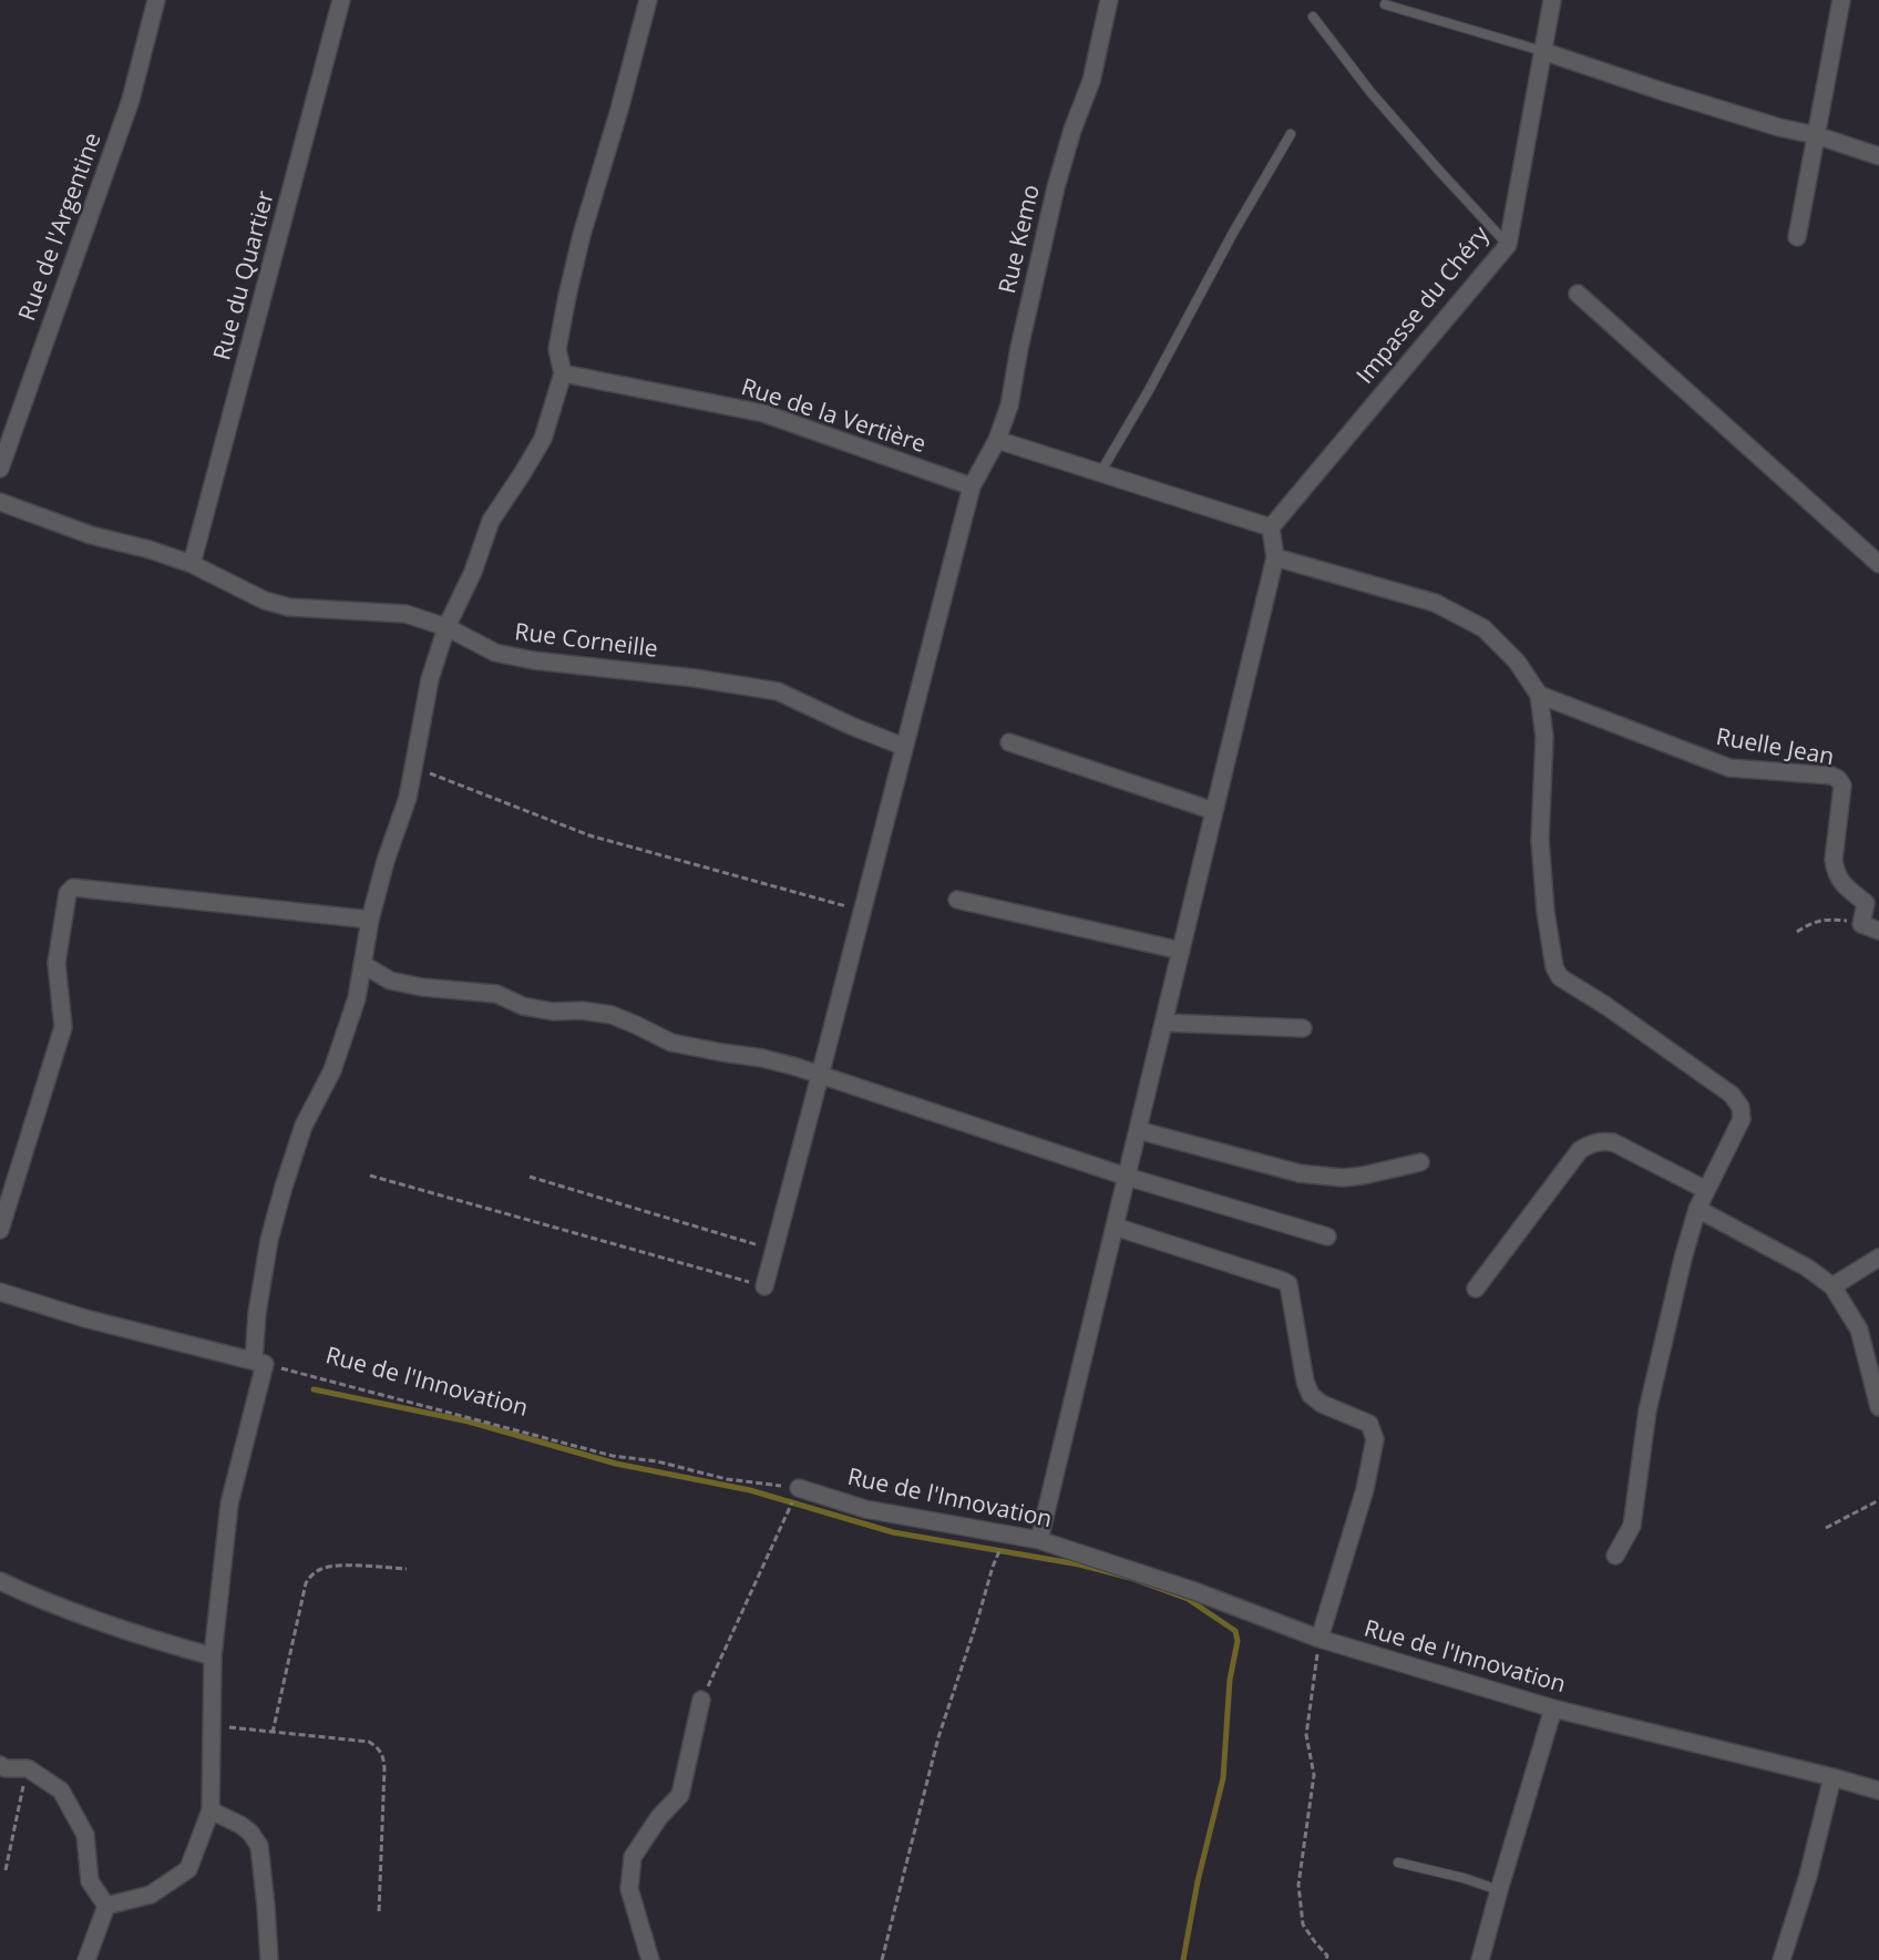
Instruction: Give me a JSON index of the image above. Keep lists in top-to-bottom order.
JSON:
{
  "streets": {
    "street": [
      "Rue de l'Argentine",
      "Rue Kemo",
      "Rue du Quartier",
      "Impasse du Chéry",
      "Rue de la Vertière",
      "Rue Corneille",
      "Ruelle Jean",
      "Rue de l'Innovation"
    ]
  },
  "crossings": [
    ["Rue Kemo", "Rue de la Vertière"],
    ["Rue Kemo", "Rue Corneille"],
    ["Rue du Quartier", "Rue Corneille"]
  ]
}
